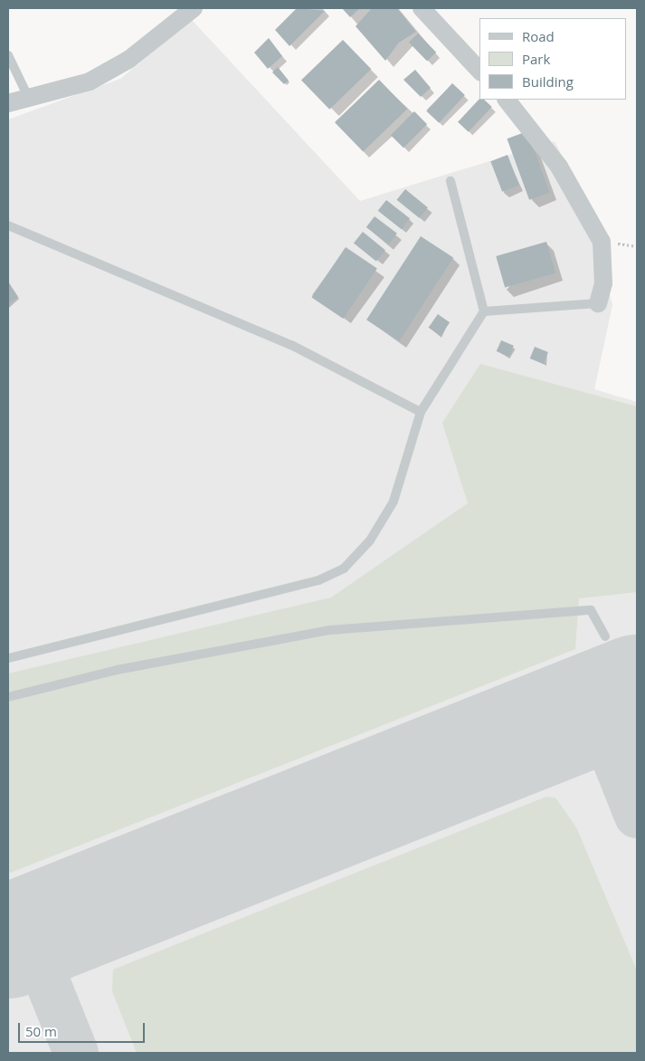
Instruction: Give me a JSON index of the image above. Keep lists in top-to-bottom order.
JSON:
{
  "legend": ["Road", "Park", "Building"],
  "scale_bar": "50 m"
}
